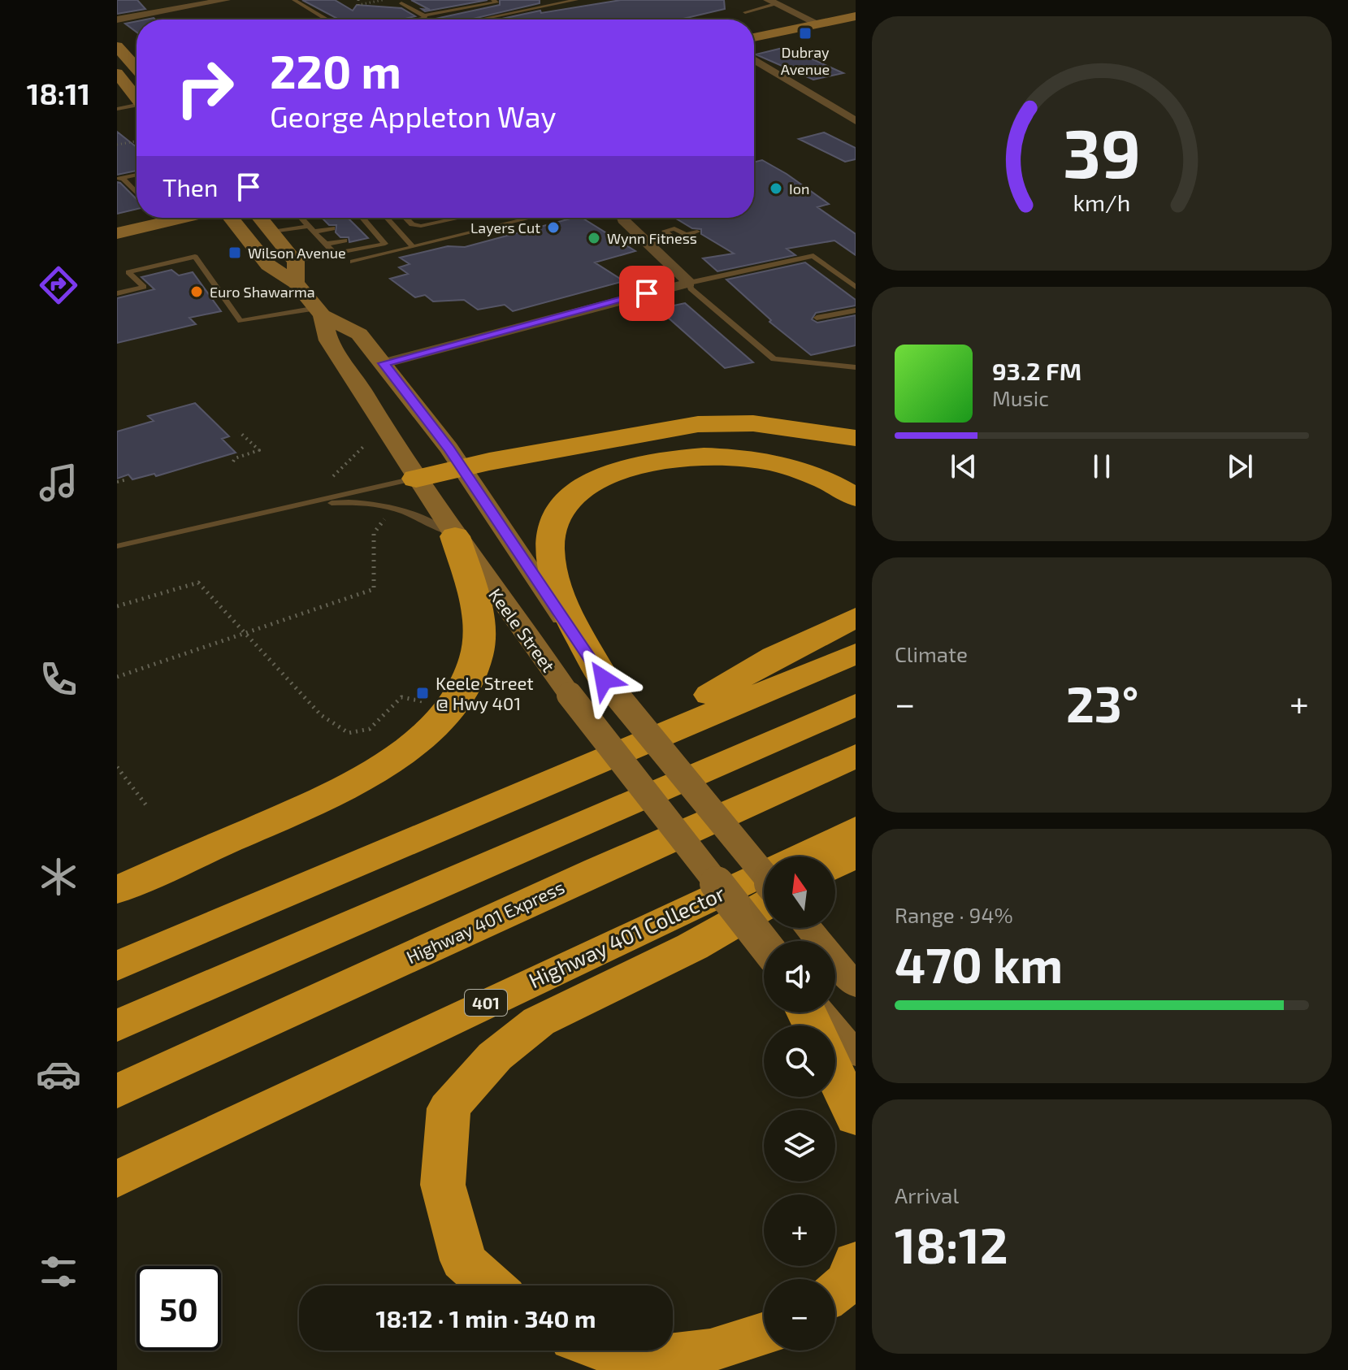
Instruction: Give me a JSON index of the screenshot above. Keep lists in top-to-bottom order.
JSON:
{
  "streets": {
    "highway": ["Highway 401 Express", "Highway 401 Collector", "401"],
    "main road": ["Keele Street"]
  },
  "places": {
    "transit": ["Dubray Avenue", "Wilson Avenue", "Keele Street @ Hwy 401"],
    "other": [
      "Ion",
      "Layers Cut",
      "Wynn Fitness",
      "Euro Shawarma"
    ]
  },
  "north": "top",
  "page": {
    "tabs": "18:11",
    "turn": ["220 m", "George Appleton Way"],
    "then": "Then",
    "song": ["93.2 FM", "Music"],
    "tile": [
      "Climate",
      ["Range · 94%", "470 km"],
      ["Arrival", "18:12"]
    ],
    "heat": ["−", "23°", "+"],
    "map_buttons": ["+", "−"],
    "limit": "50",
    "trip": "18:12 · 1 min · 340 m",
    "gauge": ["39", "km/h"]
  }
}
